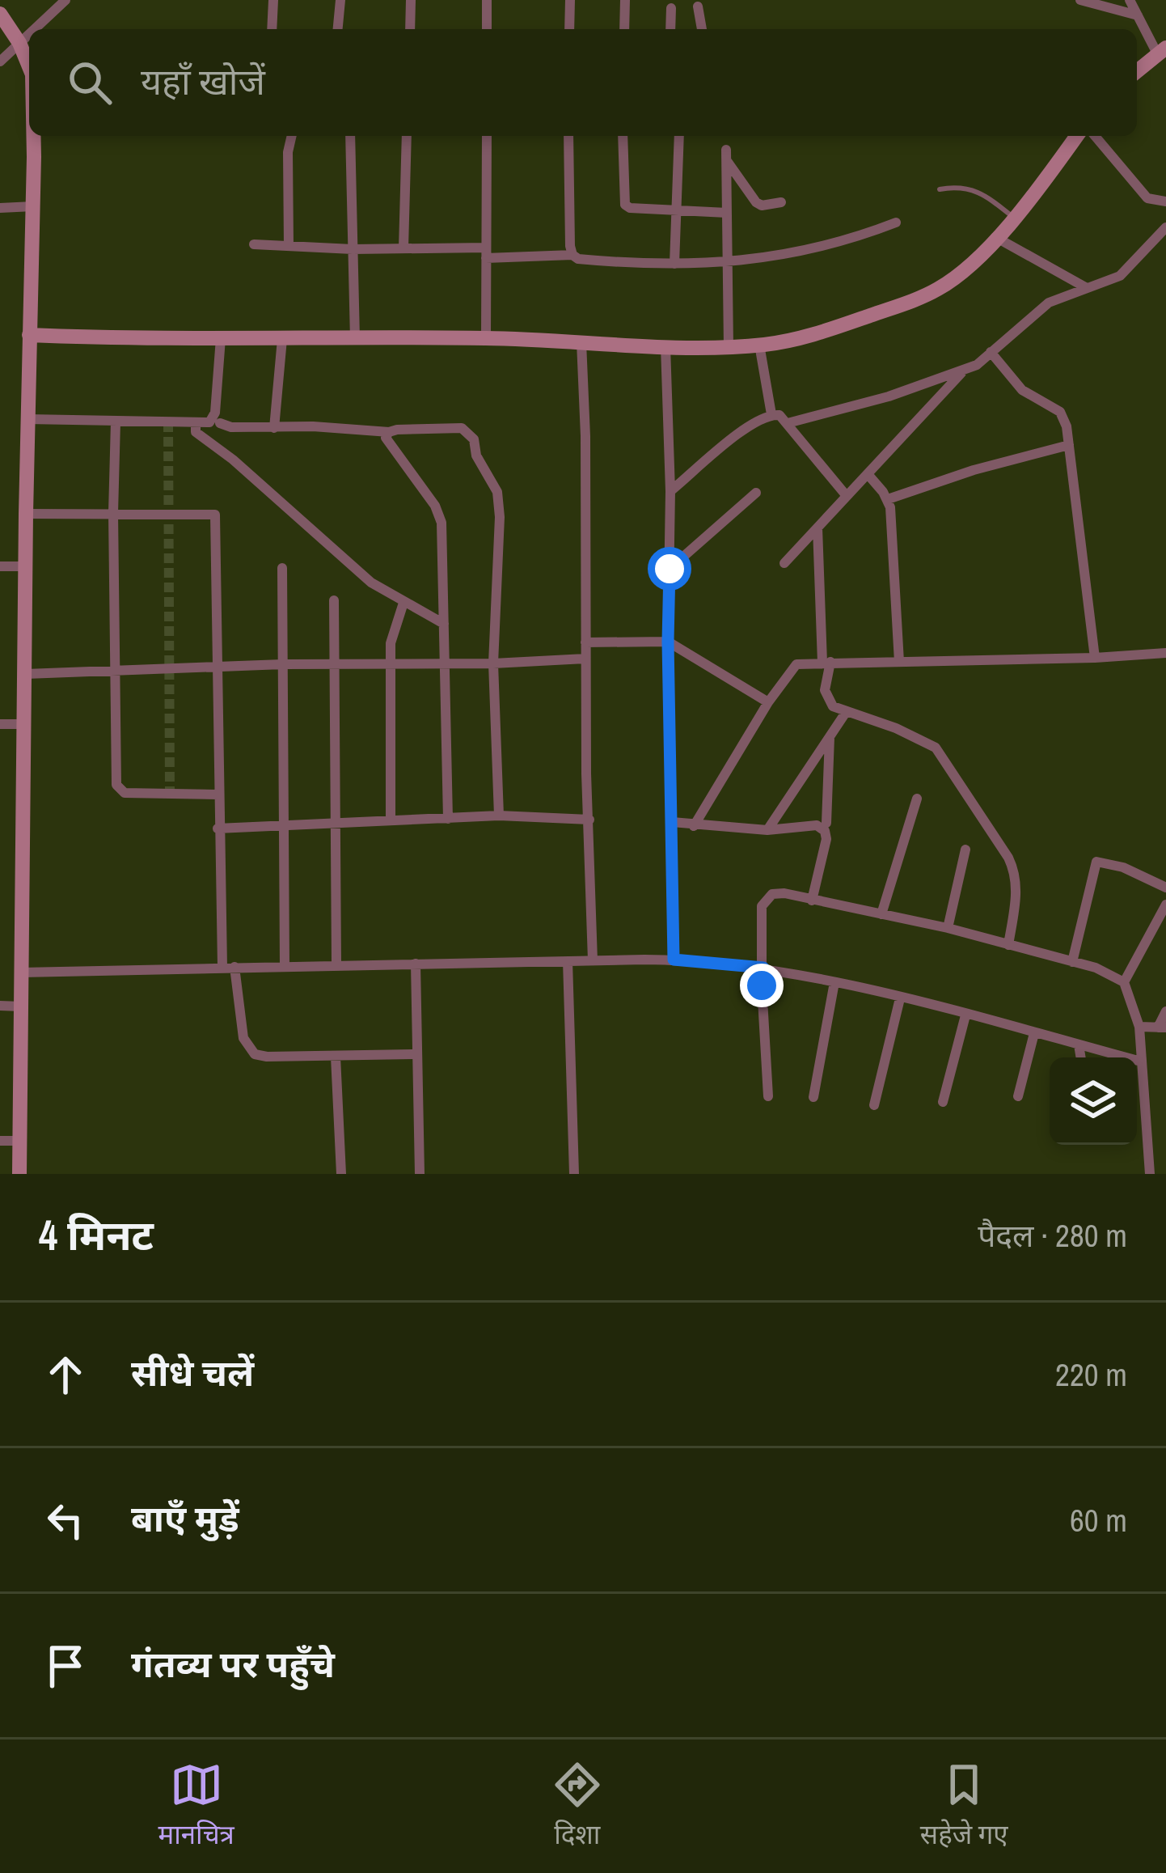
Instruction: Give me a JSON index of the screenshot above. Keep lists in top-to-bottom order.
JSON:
{
  "page": {
    "search": "यहाँ खोजें",
    "heading": ["4 मिनट", "पैदल · 280 m"],
    "list": [
      ["सीधे चलें", "220 m"],
      ["बाएँ मुड़ें", "60 m"],
      "गंतव्य पर पहुँचे"
    ],
    "nav": ["मानचित्र", "दिशा", "सहेजे गए"]
  }
}
